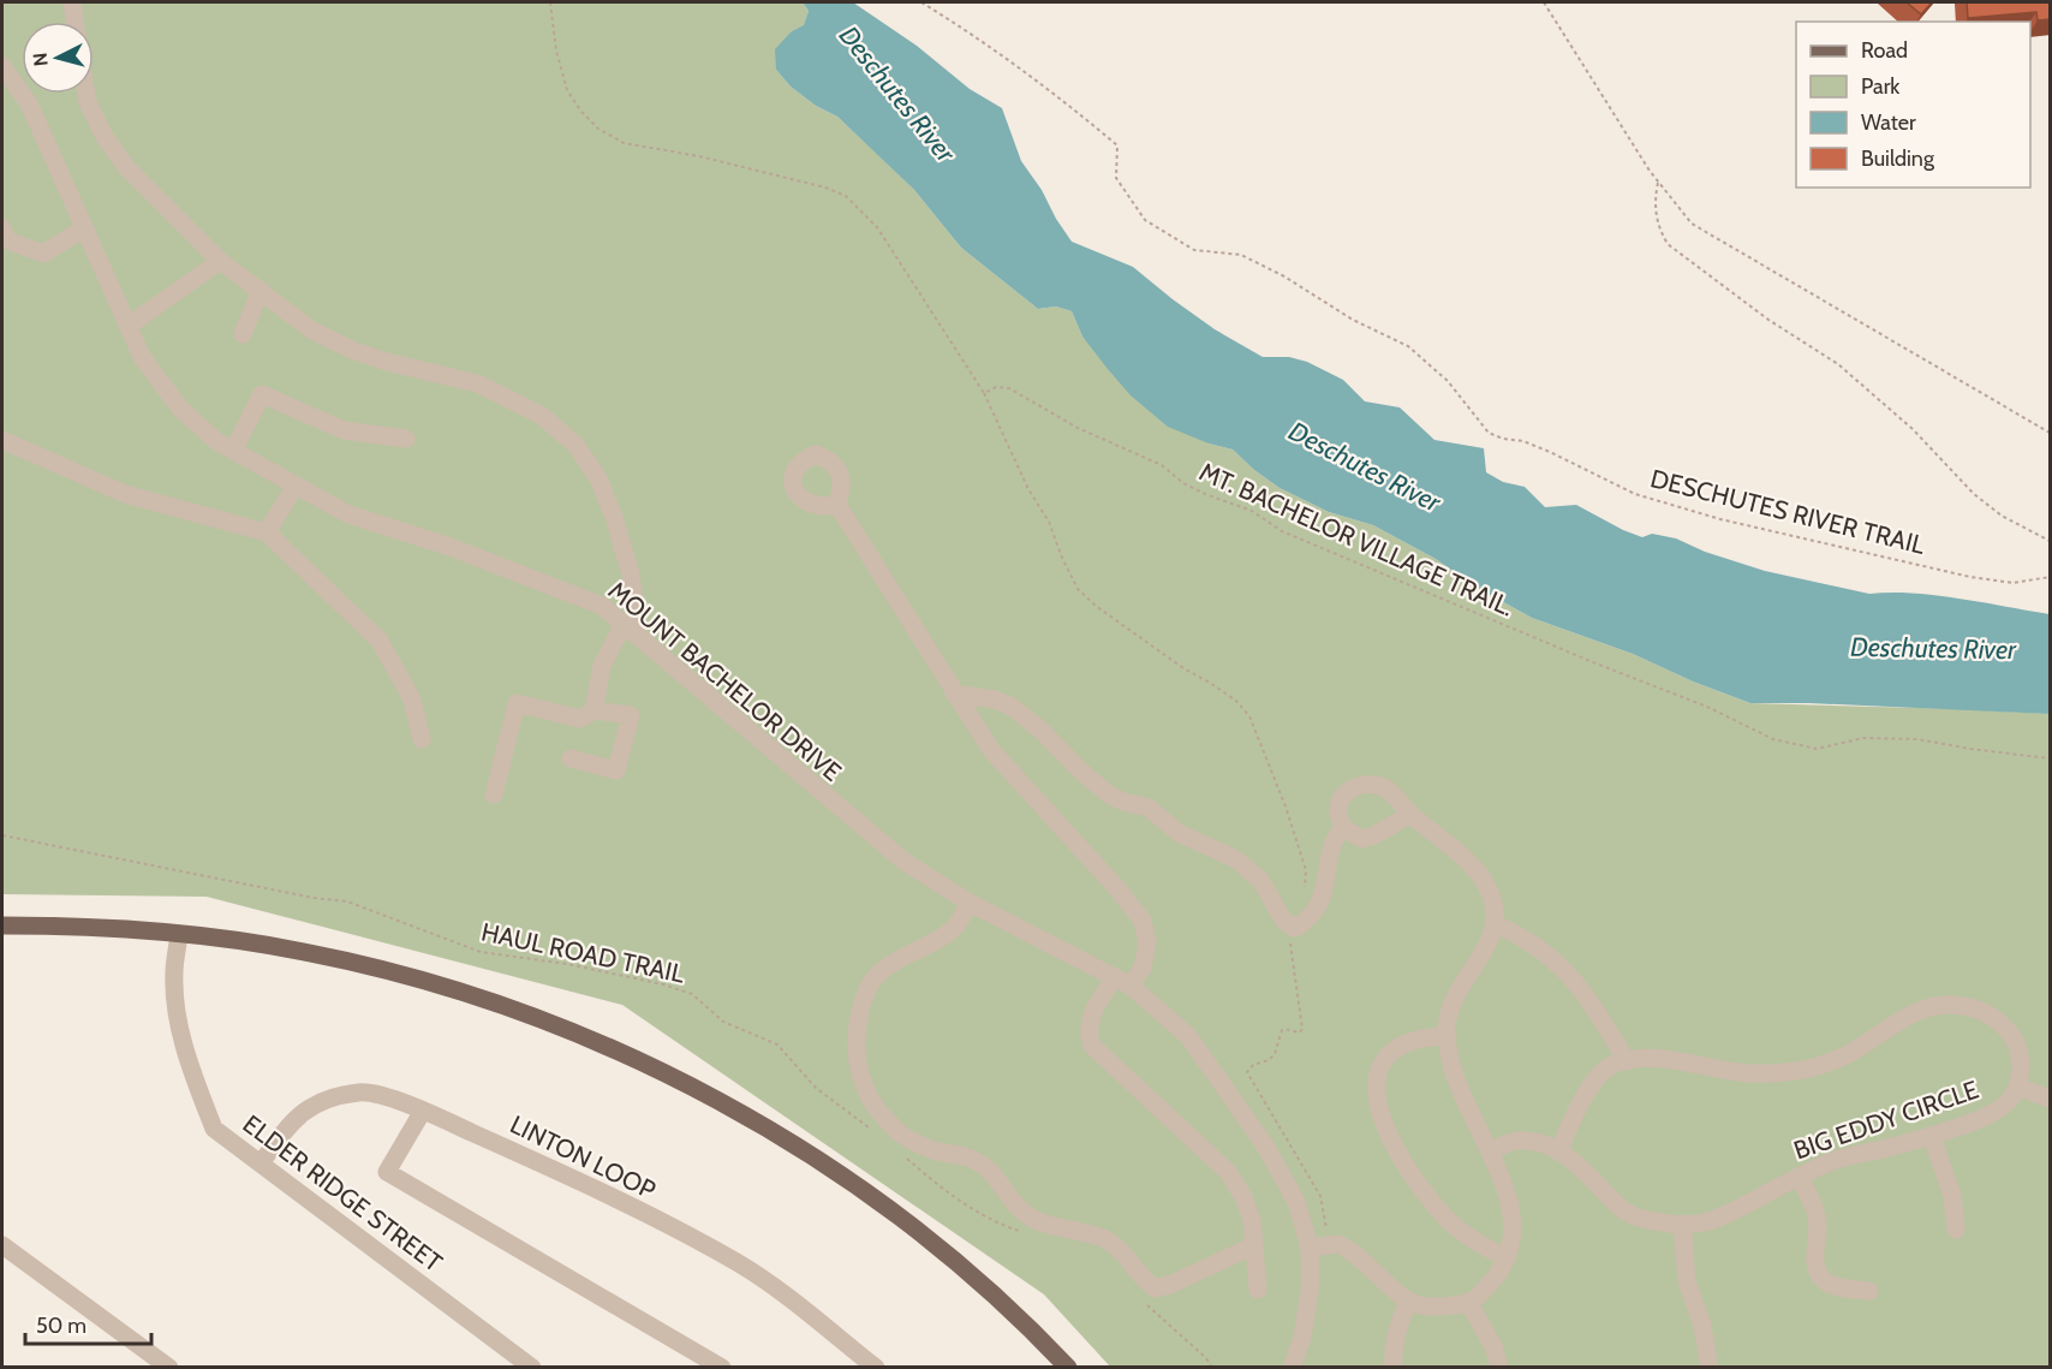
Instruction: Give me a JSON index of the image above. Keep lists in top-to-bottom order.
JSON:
{
  "streets": {
    "street": [
      "MOUNT BACHELOR DRIVE",
      "BIG EDDY CIRCLE",
      "LINTON LOOP",
      "ELDER RIDGE STREET"
    ],
    "path": ["DESCHUTES RIVER TRAIL", "MT. BACHELOR VILLAGE TRAIL.", "HAUL ROAD TRAIL"]
  },
  "crossings": [
    ["LINTON LOOP", "ELDER RIDGE STREET"]
  ],
  "water": ["Deschutes River"],
  "legend": [
    "Road",
    "Park",
    "Water",
    "Building"
  ],
  "scale_bar": "50 m",
  "north": "left"
}
